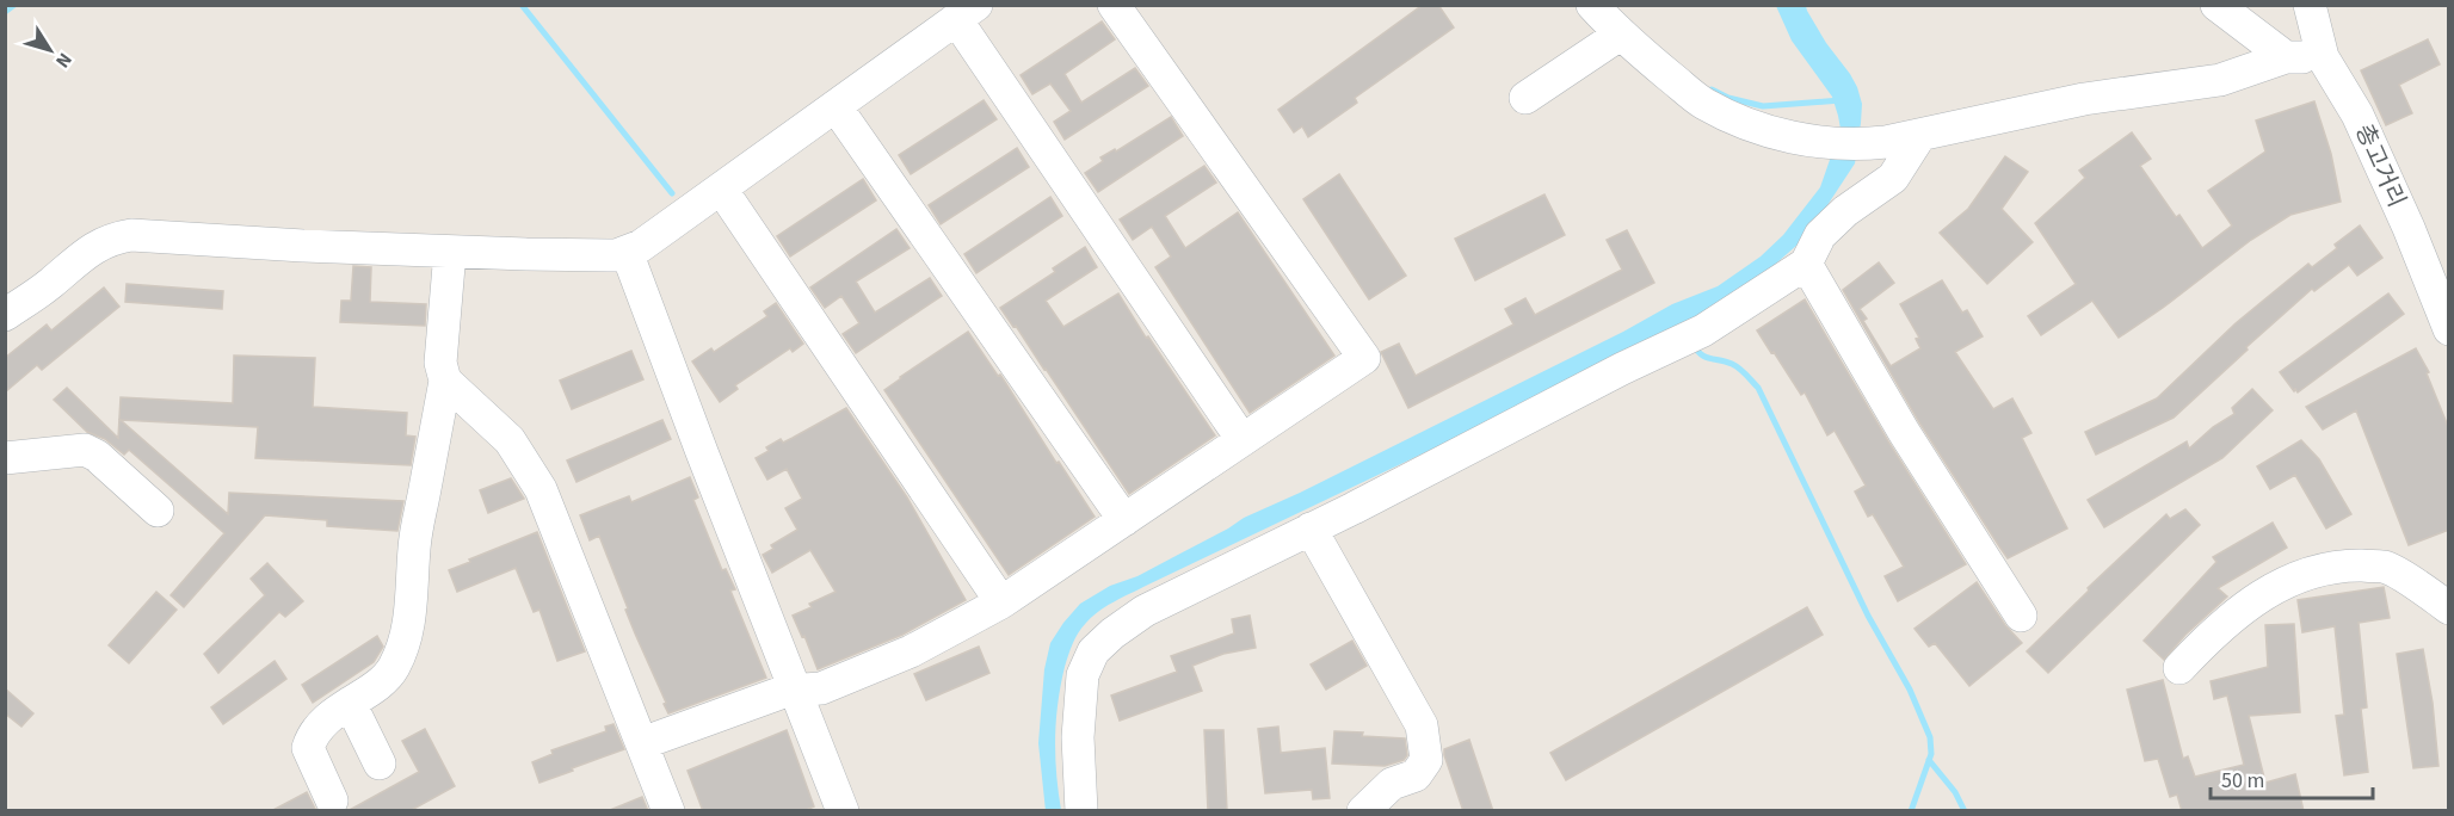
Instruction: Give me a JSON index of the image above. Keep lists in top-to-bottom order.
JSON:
{
  "streets": {
    "street": ["총고거리"]
  },
  "scale_bar": "50 m",
  "north": "bottom right"
}
